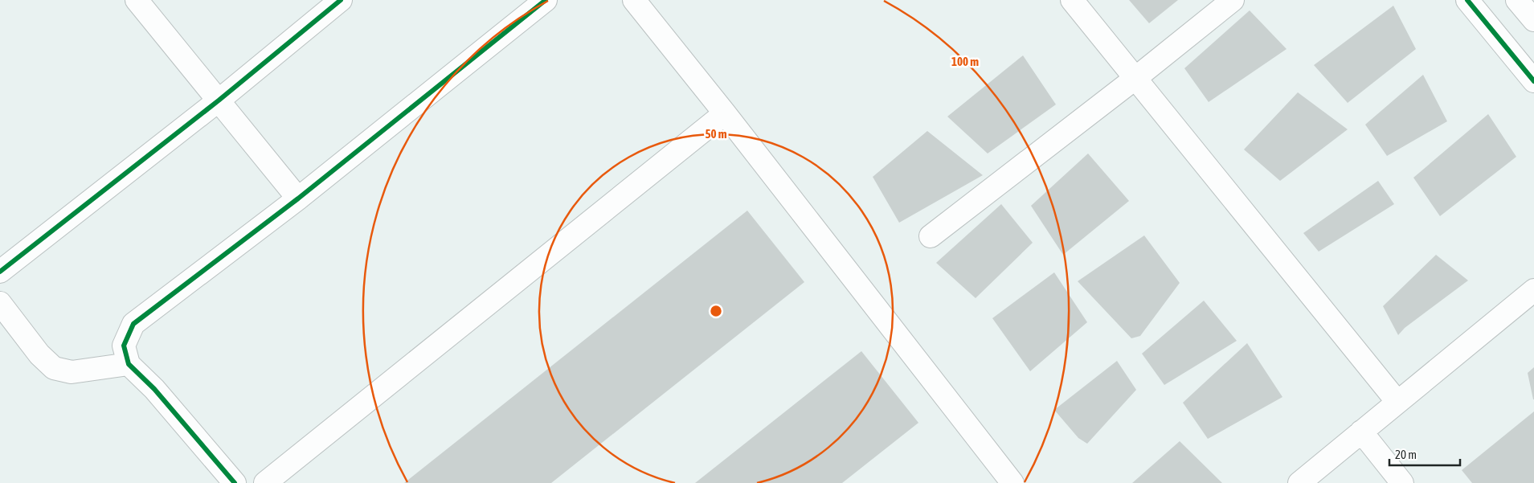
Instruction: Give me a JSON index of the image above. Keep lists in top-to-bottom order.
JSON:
{
  "scale_bar": "20 m",
  "rings": ["100 m", "50 m"]
}
